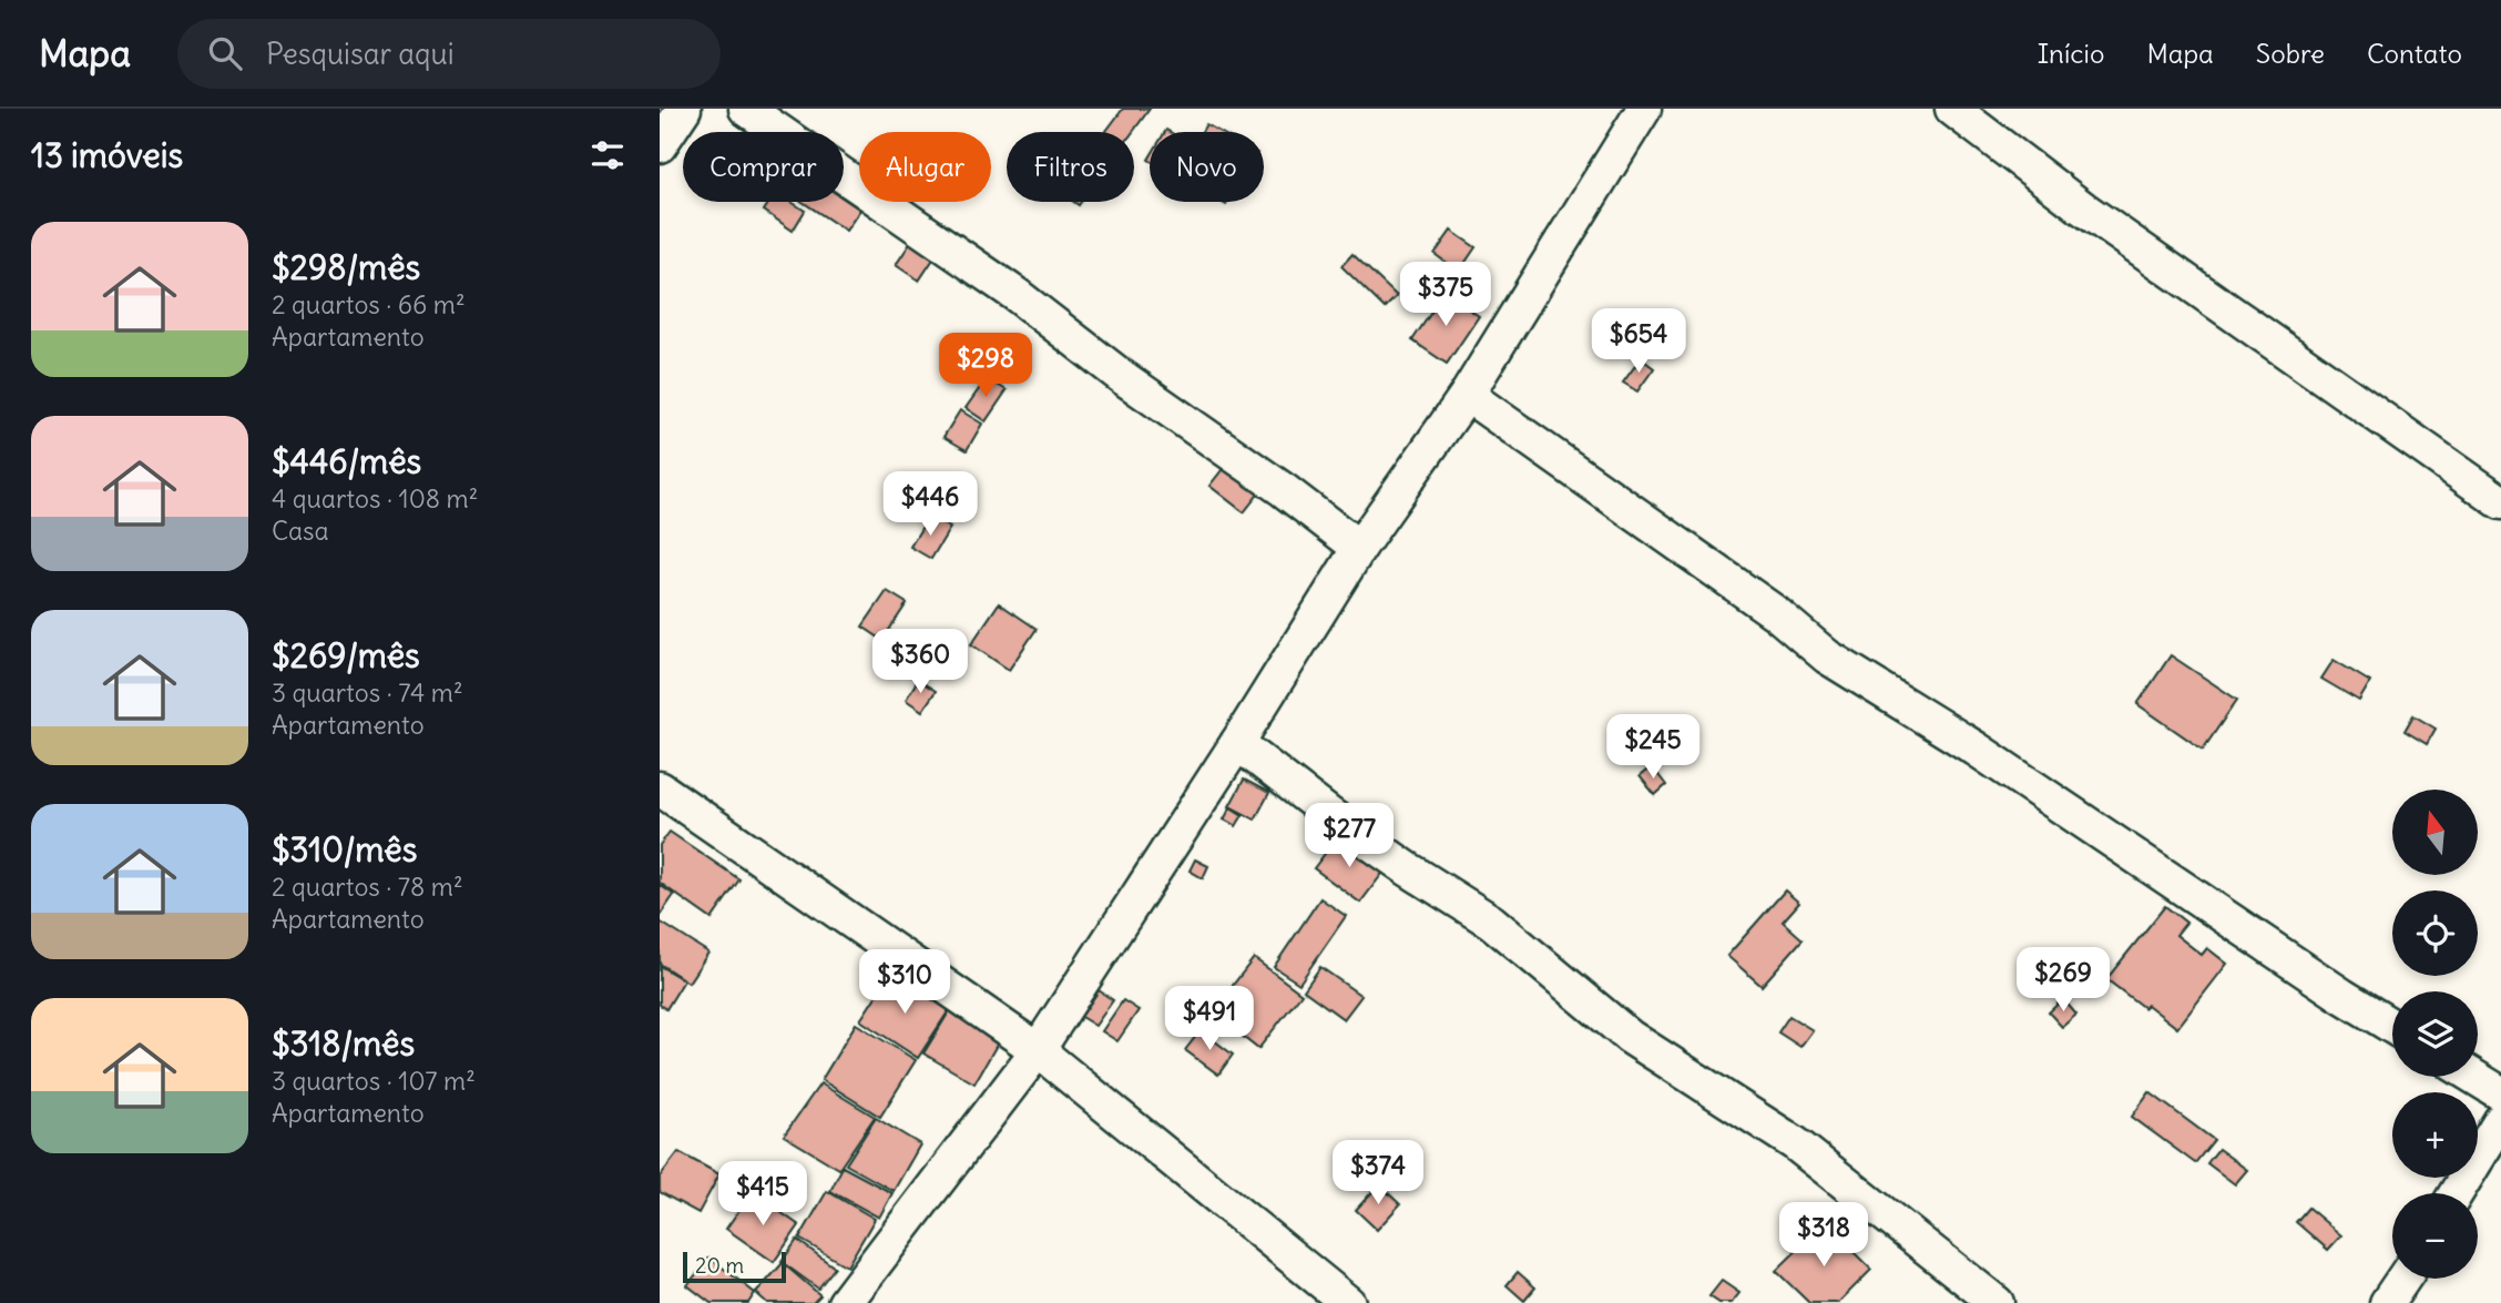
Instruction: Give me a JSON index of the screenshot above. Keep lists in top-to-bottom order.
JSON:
{
  "scale_bar": "20 m",
  "north": "top",
  "page": {
    "header": "Mapa",
    "search": "Pesquisar aqui",
    "nav": [
      "Início",
      "Mapa",
      "Sobre",
      "Contato"
    ],
    "heading": "13 imóveis",
    "chip": [
      "Comprar",
      "Alugar",
      "Filtros",
      "Novo"
    ],
    "list": [
      {
        "name": "$298/mês",
        "note": "2 quartos · 66 m² · Apartamento"
      },
      {
        "name": "$446/mês",
        "note": "4 quartos · 108 m² · Casa"
      },
      {
        "name": "$269/mês",
        "note": "3 quartos · 74 m² · Apartamento"
      },
      {
        "name": "$310/mês",
        "note": "2 quartos · 78 m² · Apartamento"
      },
      {
        "name": "$318/mês",
        "note": "3 quartos · 107 m² · Apartamento"
      }
    ],
    "price": [
      "$375",
      "$654",
      "$298",
      "$446",
      "$360",
      "$245",
      "$277",
      "$269",
      "$310",
      "$491",
      "$374",
      "$415",
      "$318"
    ],
    "map_buttons": ["+", "−"],
    "scale": "20 m"
  }
}
